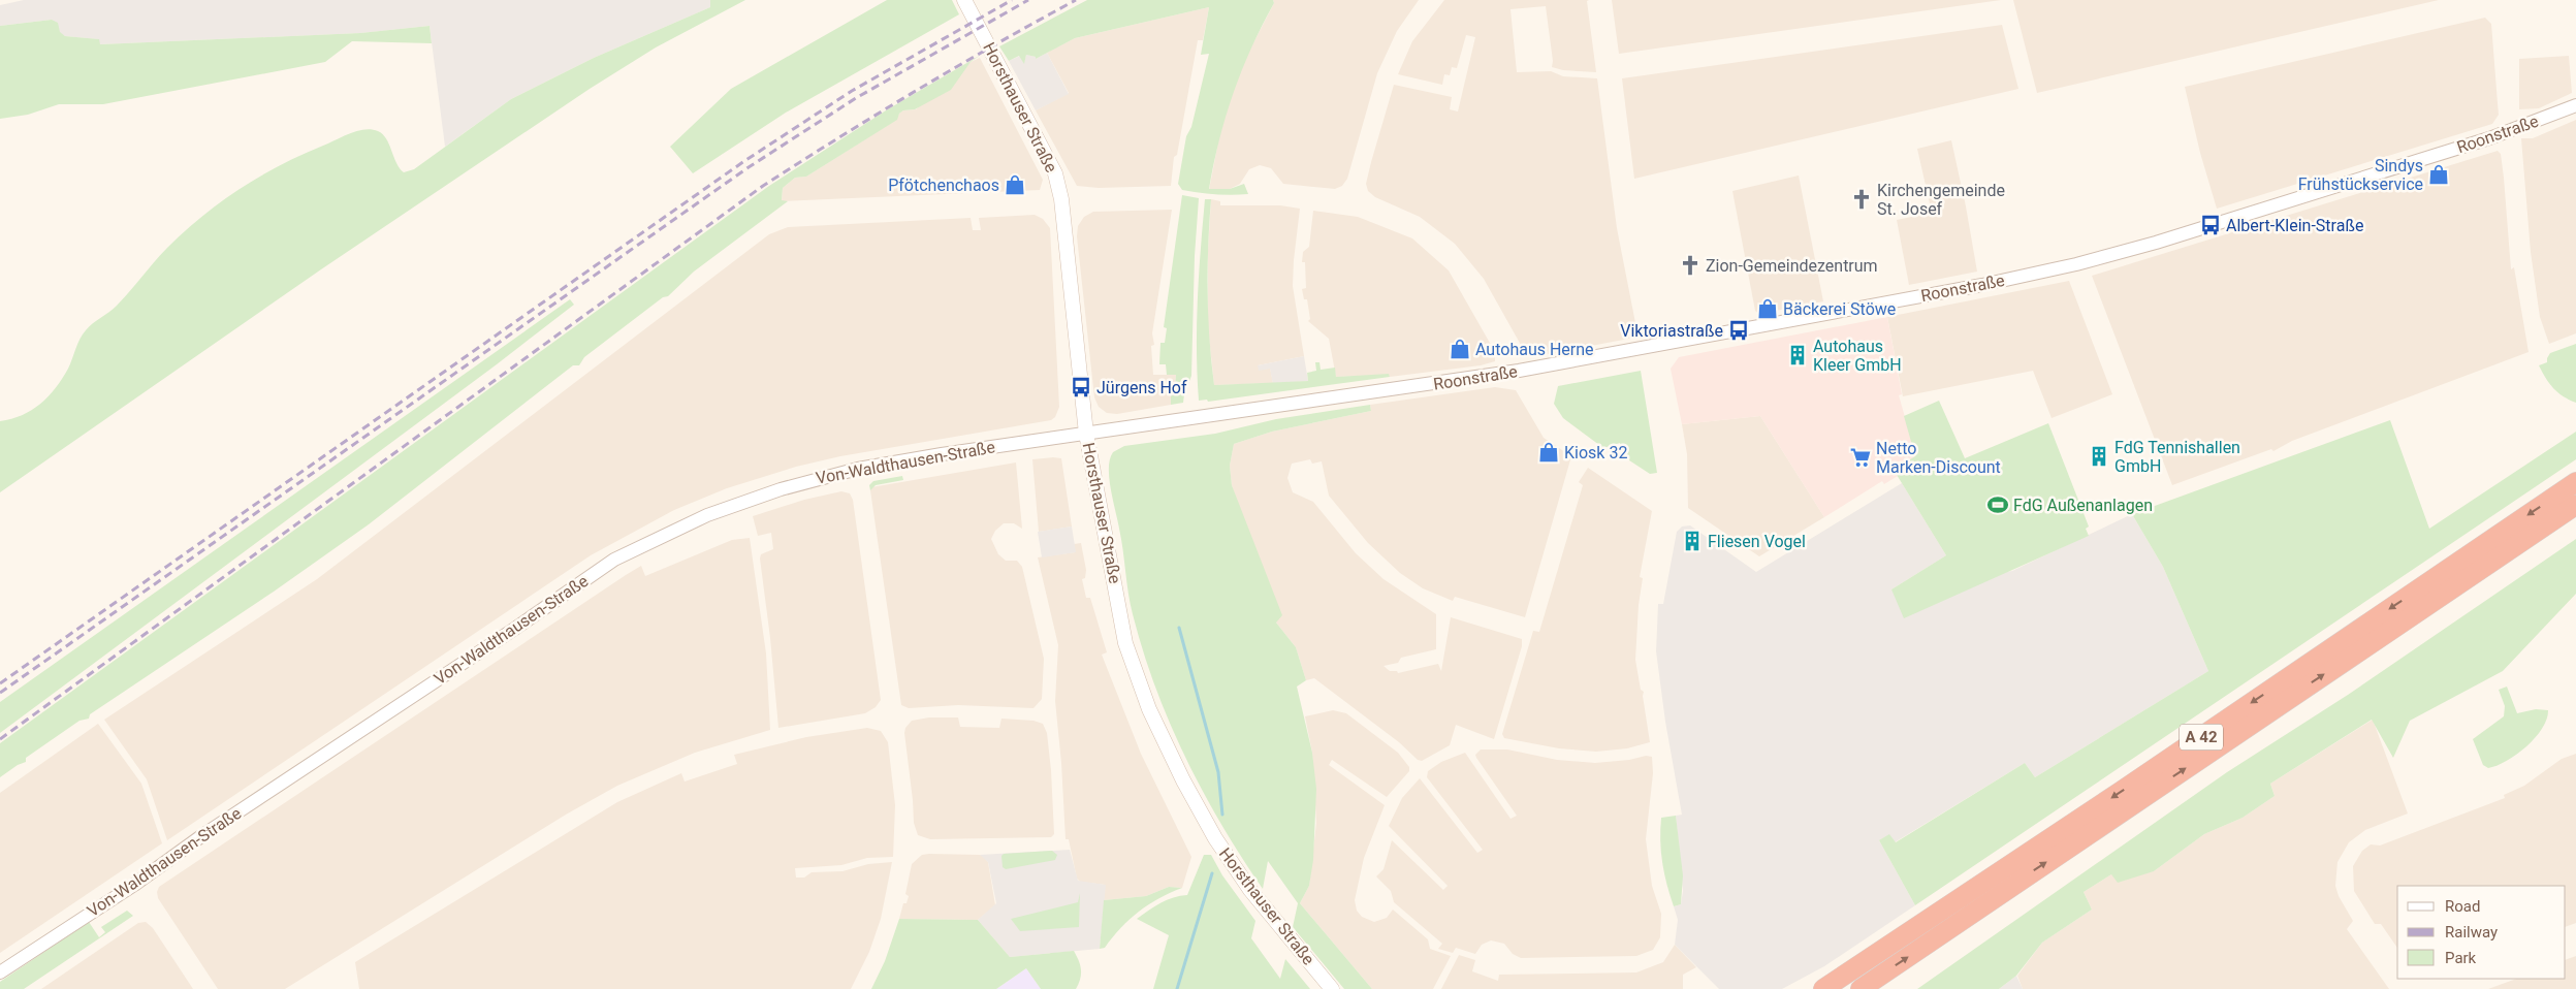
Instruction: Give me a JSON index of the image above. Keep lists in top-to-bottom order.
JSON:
{
  "streets": {
    "highway": ["A 42"],
    "main road": ["Horsthauser Straße"],
    "street": ["Roonstraße", "Von-Waldthausen-Straße"]
  },
  "crossings": [
    ["Horsthauser Straße", "Roonstraße"],
    ["Horsthauser Straße", "Von-Waldthausen-Straße"],
    ["Roonstraße", "Von-Waldthausen-Straße"]
  ],
  "places": {
    "shop": [
      "Sindys Frühstückservice",
      "Pfötchenchaos",
      "Bäckerei Stöwe",
      "Autohaus Herne",
      "Kiosk 32"
    ],
    "church": ["Kirchengemeinde St. Josef", "Zion-Gemeindezentrum"],
    "bus stop": ["Albert-Klein-Straße", "Viktoriastraße", "Jürgens Hof"],
    "building": ["Autohaus Kleer GmbH", "FdG Tennishallen GmbH", "Fliesen Vogel"],
    "supermarket": ["Netto Marken-Discount"],
    "sports": ["FdG Außenanlagen"]
  },
  "legend": ["Road", "Railway", "Park"]
}
